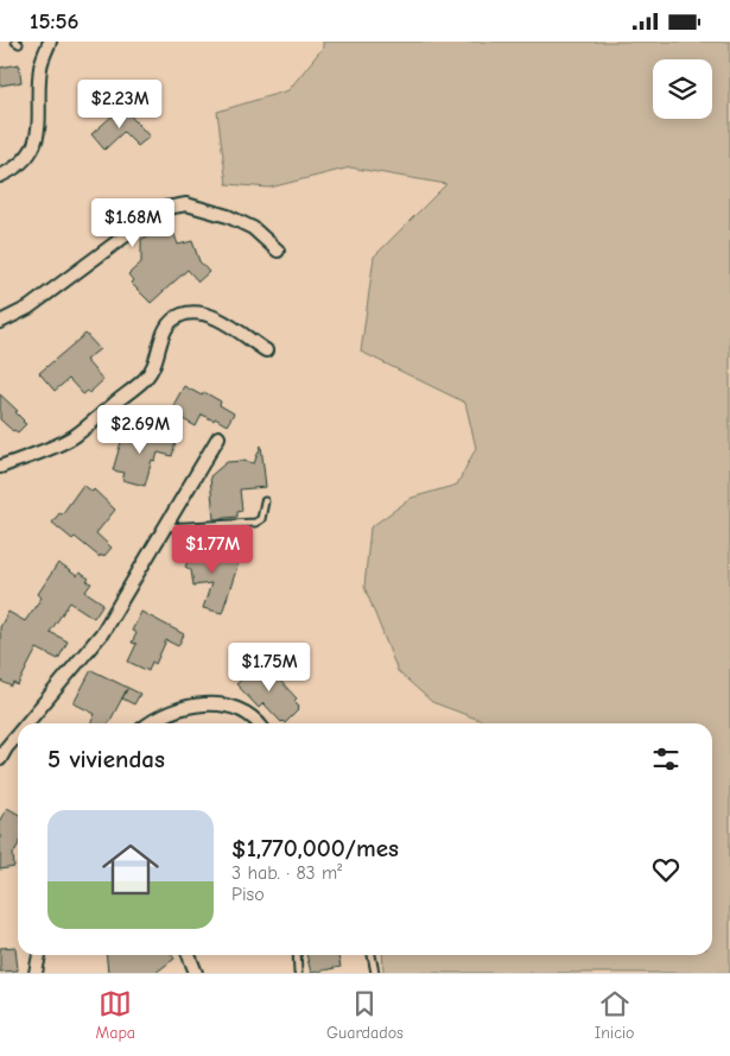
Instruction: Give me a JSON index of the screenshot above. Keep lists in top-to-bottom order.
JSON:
{
  "page": {
    "status": "15:56",
    "price": [
      "$2.23M",
      "$1.68M",
      "$2.69M",
      "$1.77M",
      "$1.75M"
    ],
    "heading": "5 viviendas",
    "list": [
      {
        "name": "$1,770,000/mes",
        "note": "3 hab. · 83 m² · Piso"
      }
    ],
    "tabs": ["Mapa", "Guardados", "Inicio"]
  }
}
